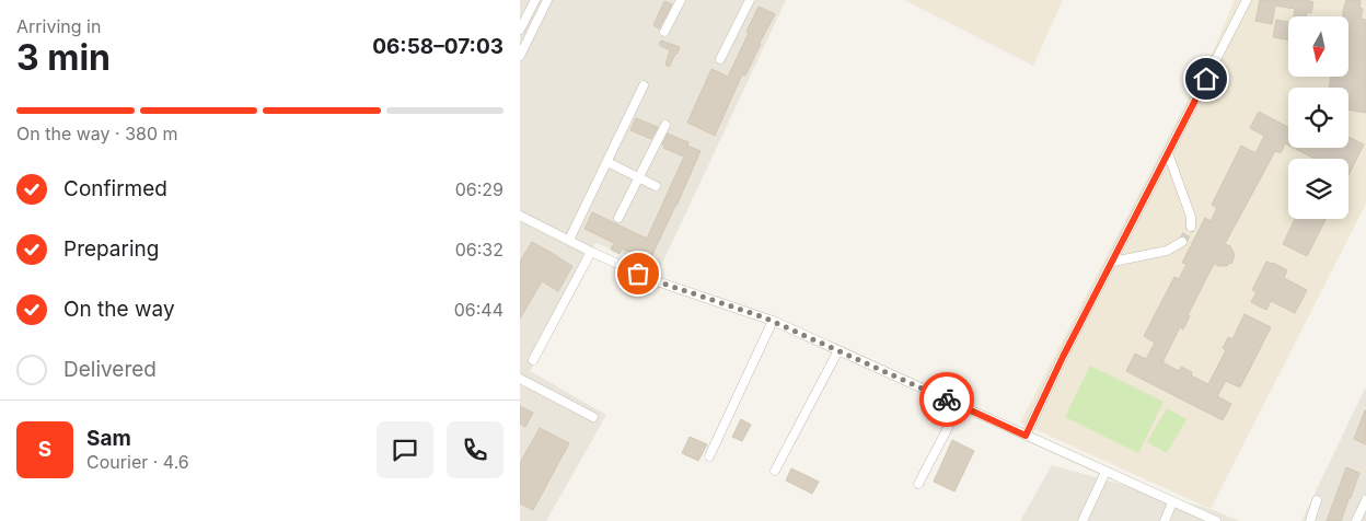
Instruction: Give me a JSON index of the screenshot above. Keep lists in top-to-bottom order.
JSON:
{
  "north": "bottom",
  "page": {
    "heading": ["3 min", "Arriving in", "06:58–07:03"],
    "panel": ["Sam", "Courier · 4.6"],
    "bar": "On the way · 380 m",
    "list": [
      ["Confirmed", "06:29"],
      ["Preparing", "06:32"],
      ["On the way", "06:44"],
      "Delivered"
    ],
    "round": "S"
  }
}
